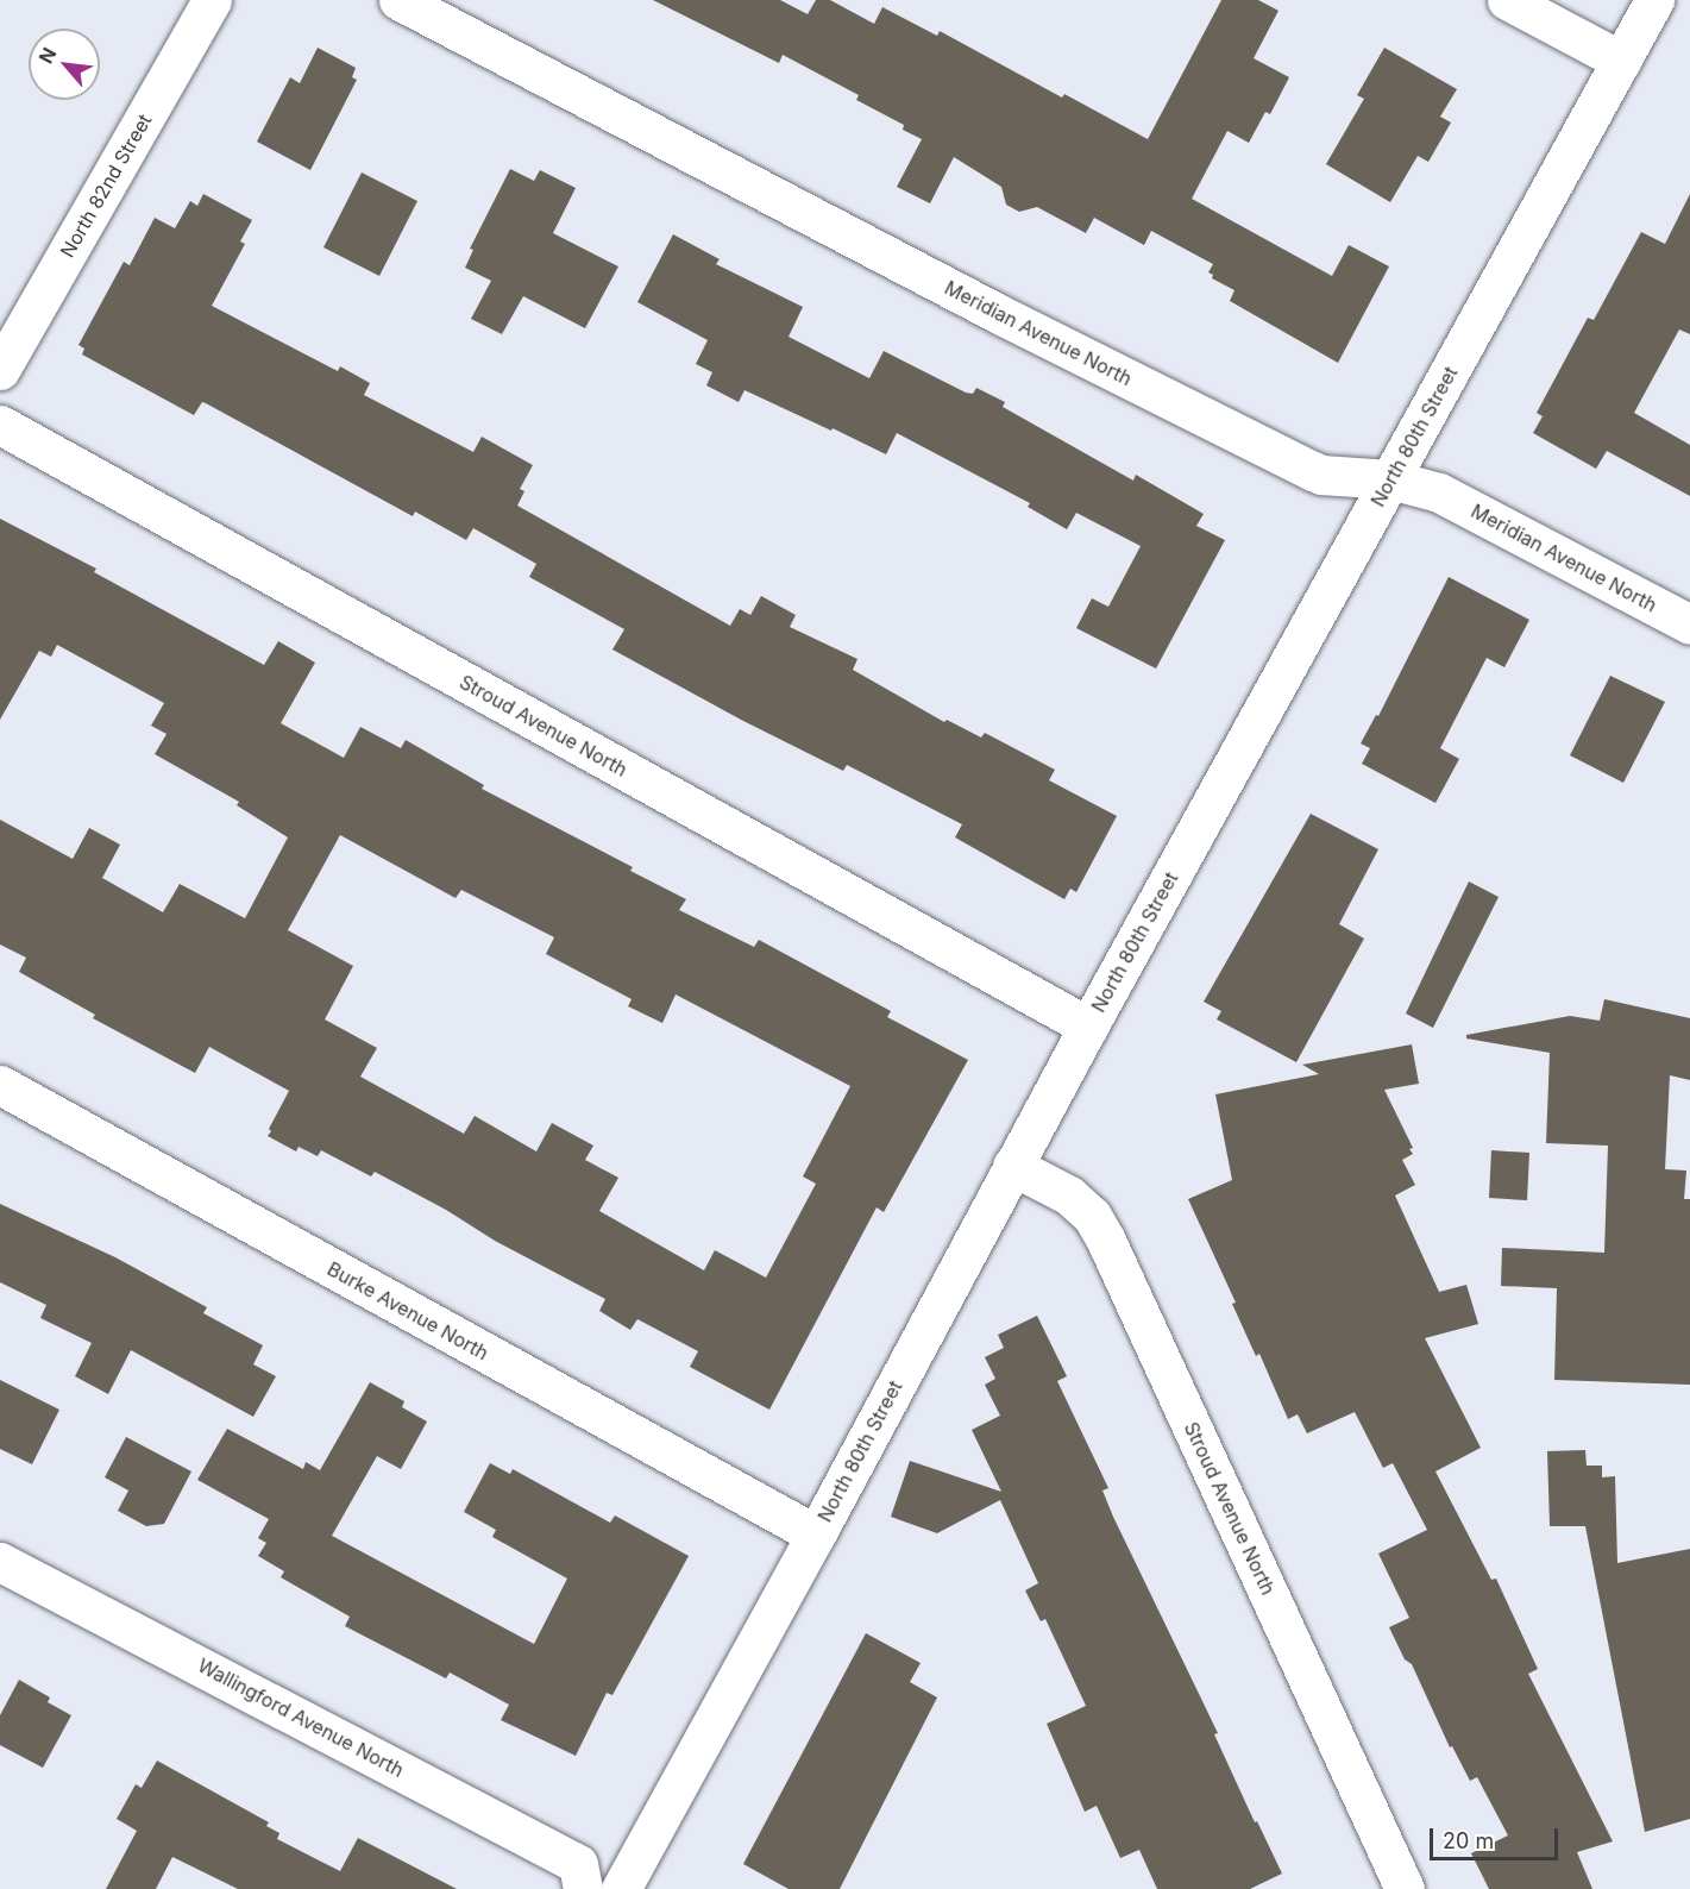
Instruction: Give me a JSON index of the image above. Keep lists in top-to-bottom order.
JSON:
{
  "streets": {
    "street": [
      "North 82nd Street",
      "Meridian Avenue North",
      "North 80th Street",
      "Stroud Avenue North",
      "Burke Avenue North",
      "Wallingford Avenue North"
    ]
  },
  "crossings": [
    ["Meridian Avenue North", "North 80th Street"],
    ["North 80th Street", "Stroud Avenue North"],
    ["North 80th Street", "Burke Avenue North"]
  ],
  "scale_bar": "20 m",
  "north": "top left"
}
